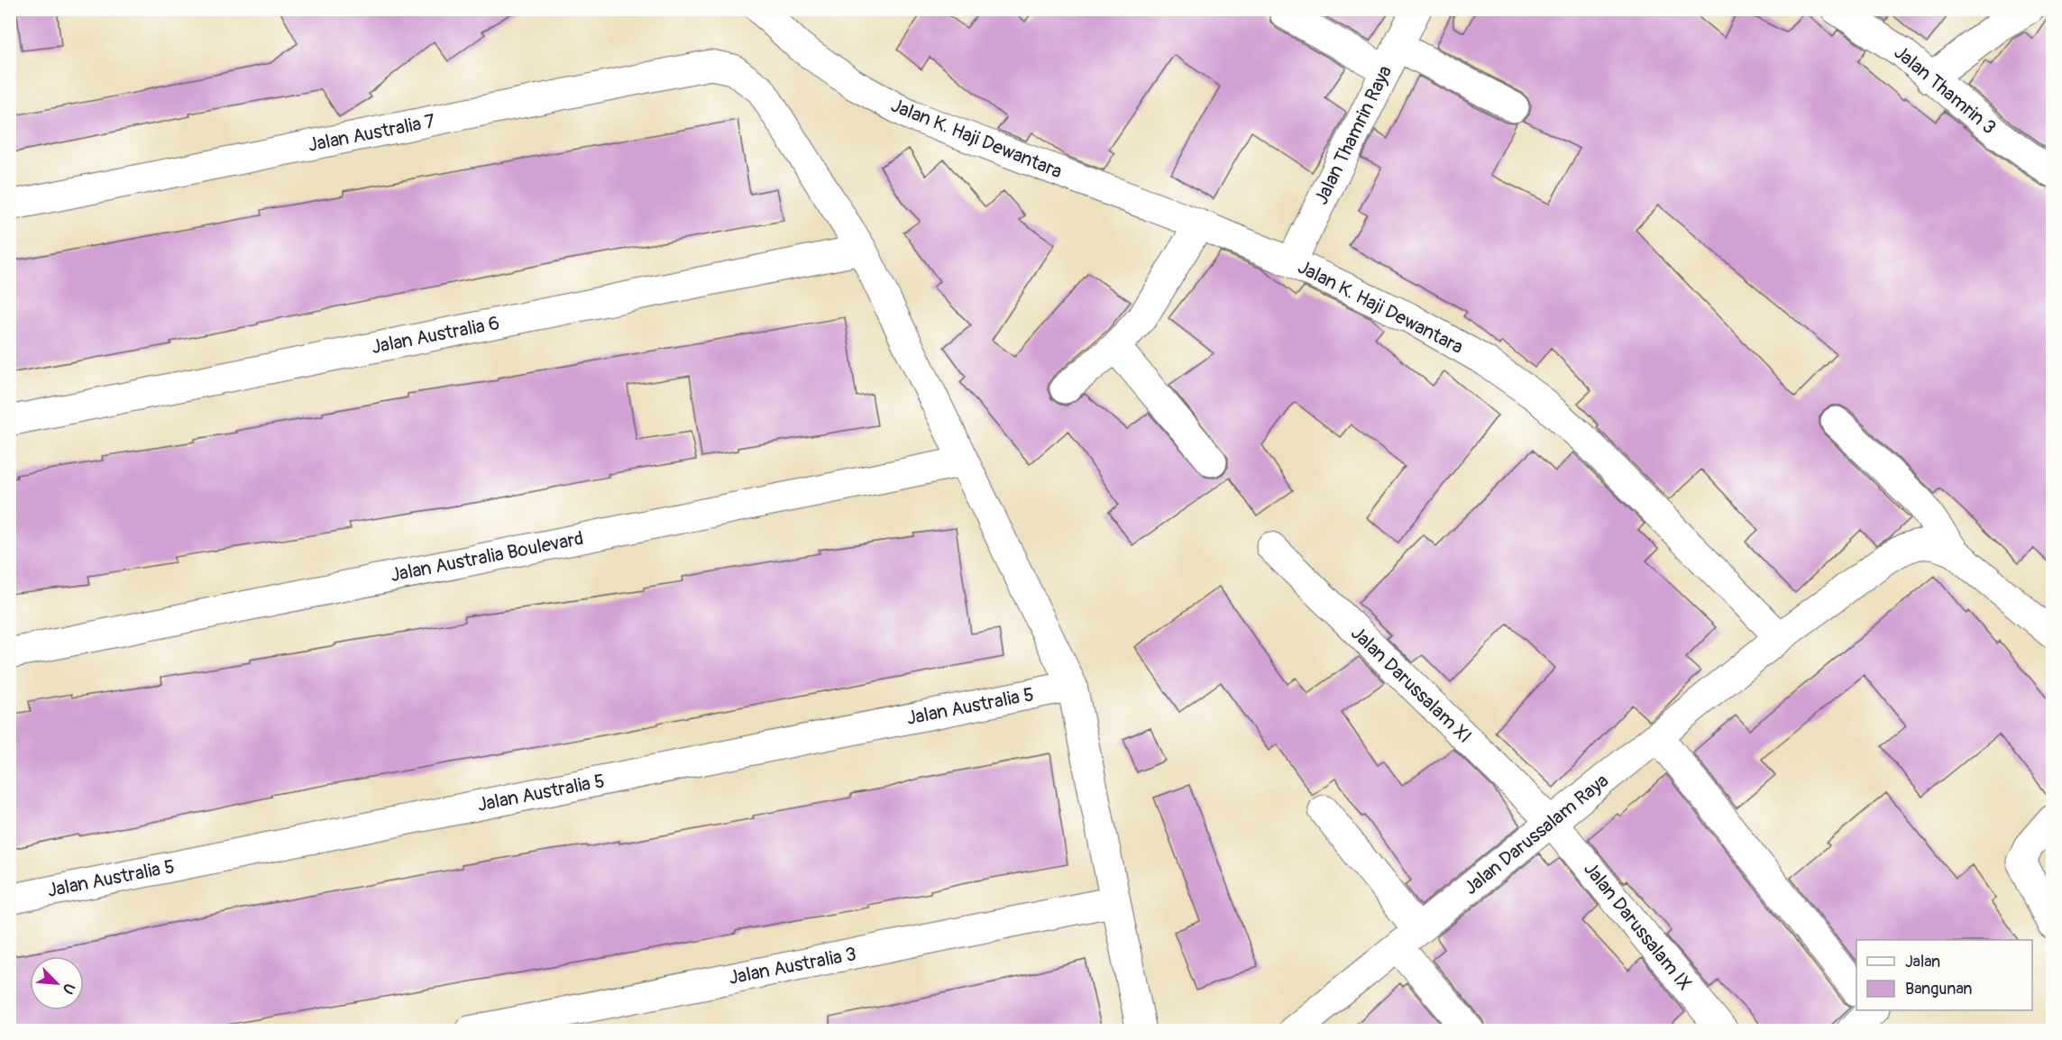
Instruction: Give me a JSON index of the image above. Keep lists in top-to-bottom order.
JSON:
{
  "streets": {
    "street": [
      "Jalan Thamrin 3",
      "Jalan Australia 7",
      "Jalan Thamrin Raya",
      "Jalan K. Haji Dewantara",
      "Jalan Australia 6",
      "Jalan Australia Boulevard",
      "Jalan Darussalam XI",
      "Jalan Australia 5",
      "Jalan Darussalam Raya",
      "Jalan Darussalam IX",
      "Jalan Australia 3"
    ]
  },
  "crossings": [
    ["Jalan Australia 7", "Jalan Australia 6"],
    ["Jalan Thamrin Raya", "Jalan K. Haji Dewantara"],
    ["Jalan K. Haji Dewantara", "Jalan Darussalam Raya"],
    ["Jalan Darussalam XI", "Jalan Darussalam Raya"],
    ["Jalan Darussalam XI", "Jalan Darussalam IX"],
    ["Jalan Darussalam Raya", "Jalan Darussalam IX"]
  ],
  "legend": ["Jalan", "Bangunan"],
  "north": "bottom right"
}
